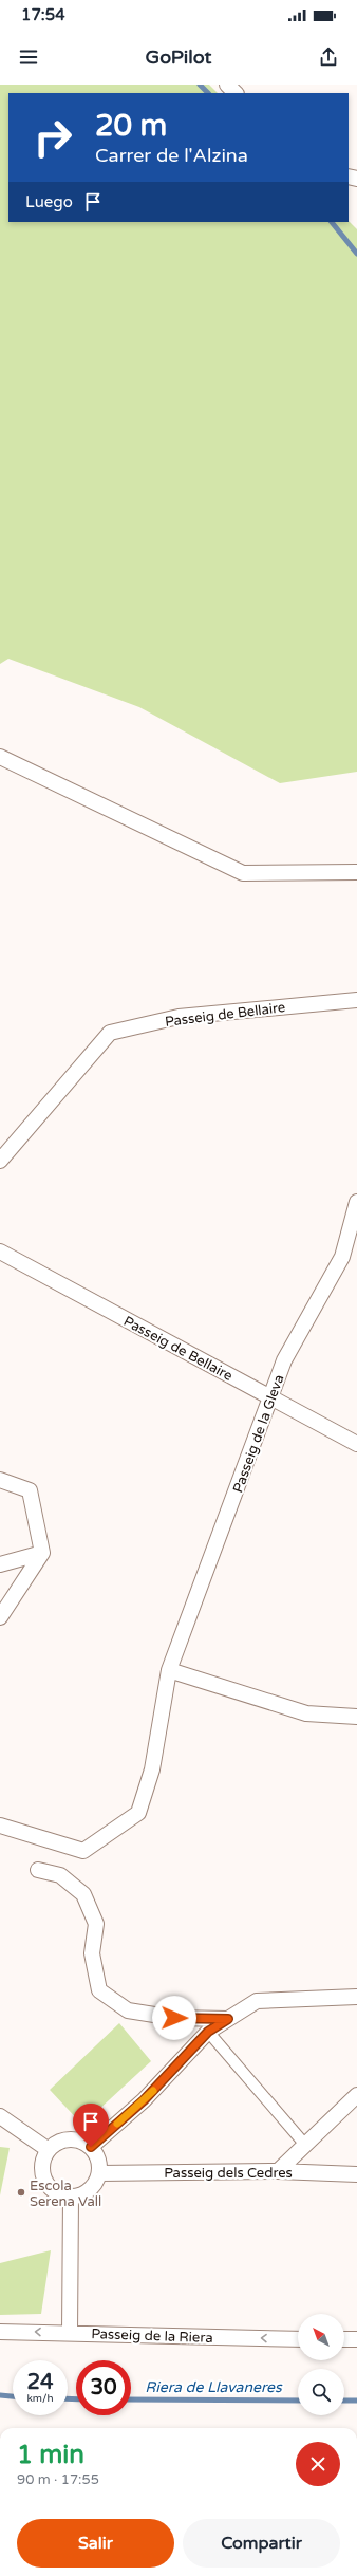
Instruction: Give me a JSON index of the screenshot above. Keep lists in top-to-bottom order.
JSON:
{
  "streets": {
    "street": [
      "Passeig de Bellaire",
      "Passeig de la Gleva",
      "Passeig dels Cedres",
      "Passeig de la Riera"
    ]
  },
  "crossings": [
    ["Passeig de Bellaire", "Passeig de la Gleva"]
  ],
  "one_way": ["Passeig de la Riera"],
  "water": ["Riera de Llavaneres"],
  "places": ["Escola Serena Vall"],
  "north": "top left",
  "page": {
    "status": "17:54",
    "header": "GoPilot",
    "turn": ["20 m", "Carrer de l'Alzina"],
    "then": "Luego",
    "speed": "24 km/h",
    "limit": "30",
    "heading": ["1 min", "90 m · 17:55"],
    "buttons": ["Salir", "Compartir"]
  }
}
